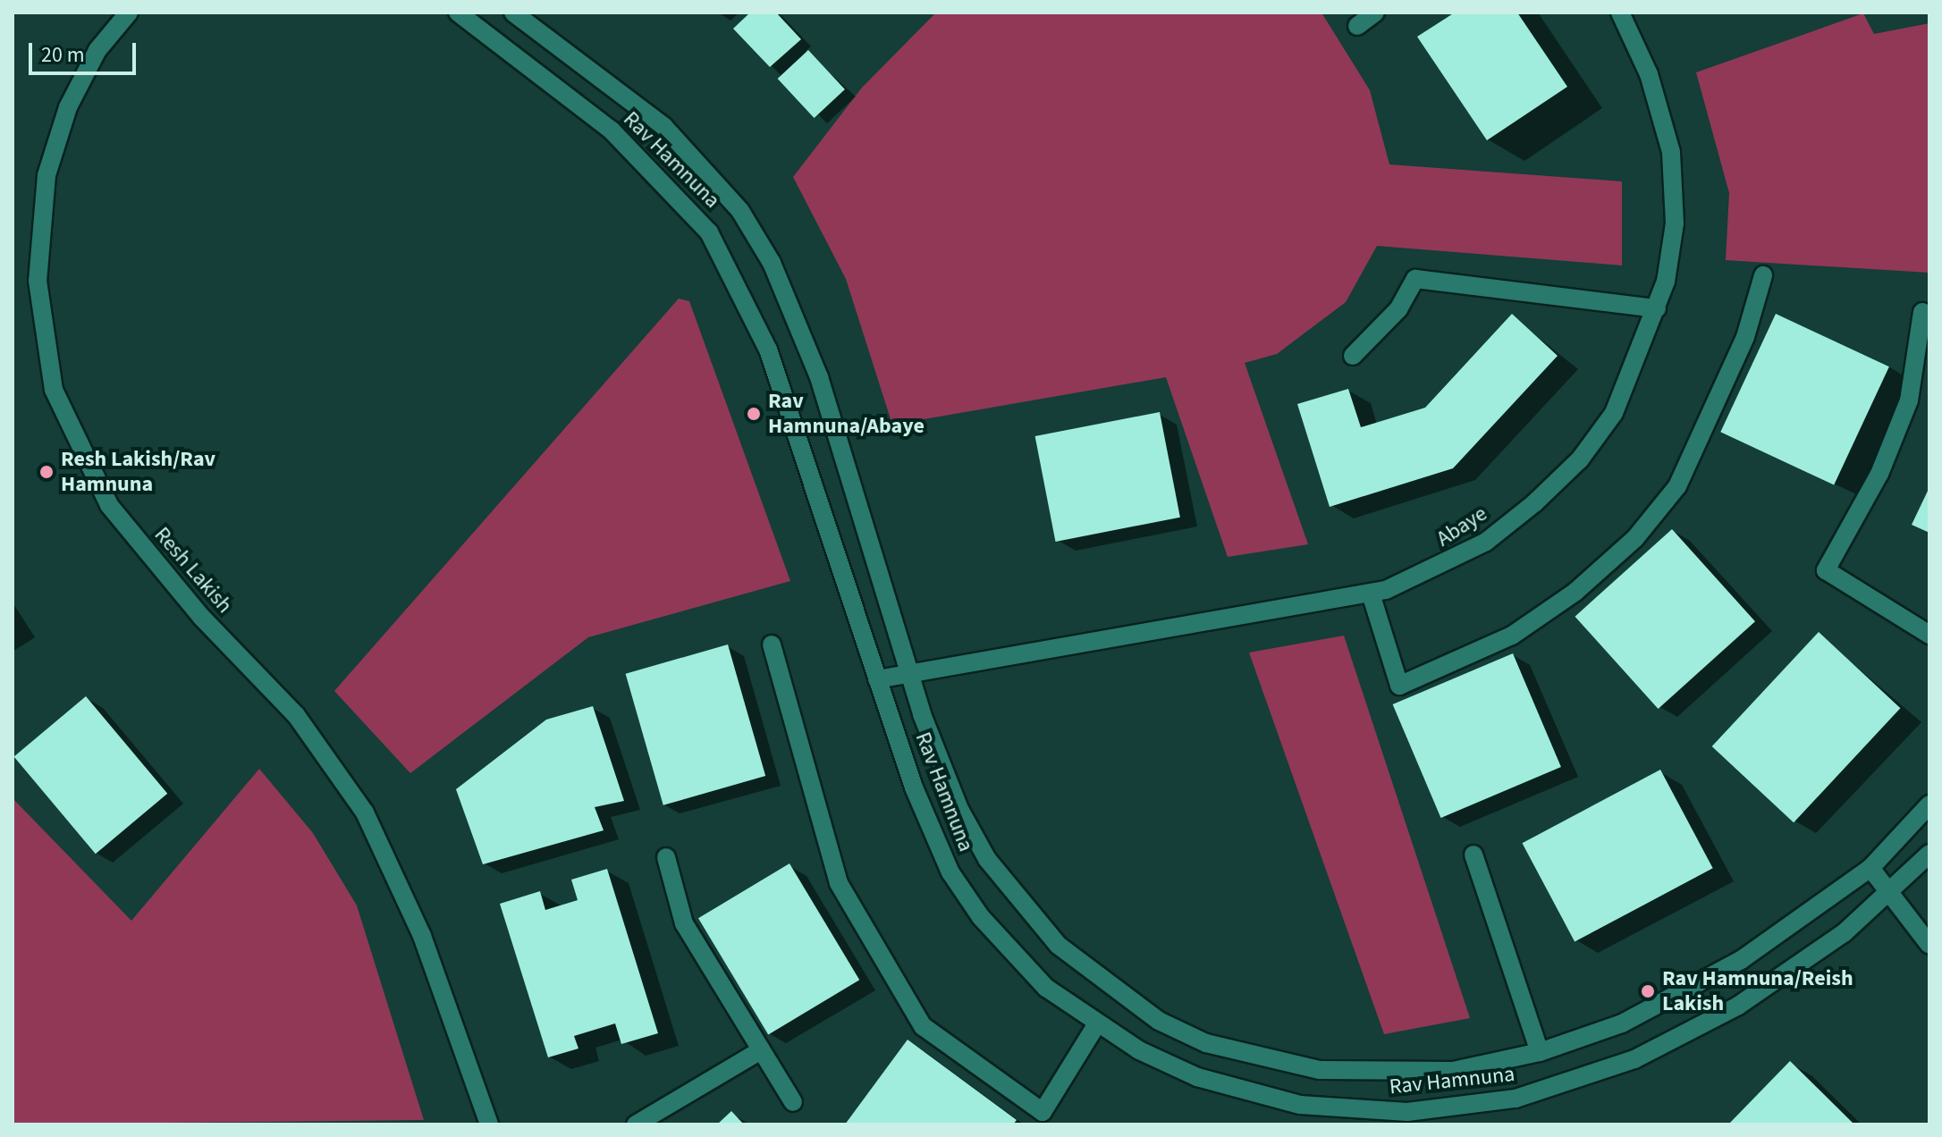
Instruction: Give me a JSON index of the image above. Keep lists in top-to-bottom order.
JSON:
{
  "streets": {
    "street": ["Rav Hamnuna", "Abaye", "Resh Lakish"]
  },
  "crossings": [
    ["Rav Hamnuna", "Abaye"]
  ],
  "places": ["Rav Hamnuna/Abaye", "Resh Lakish/Rav Hamnuna", "Rav Hamnuna/Reish Lakish"],
  "scale_bar": "20 m"
}
